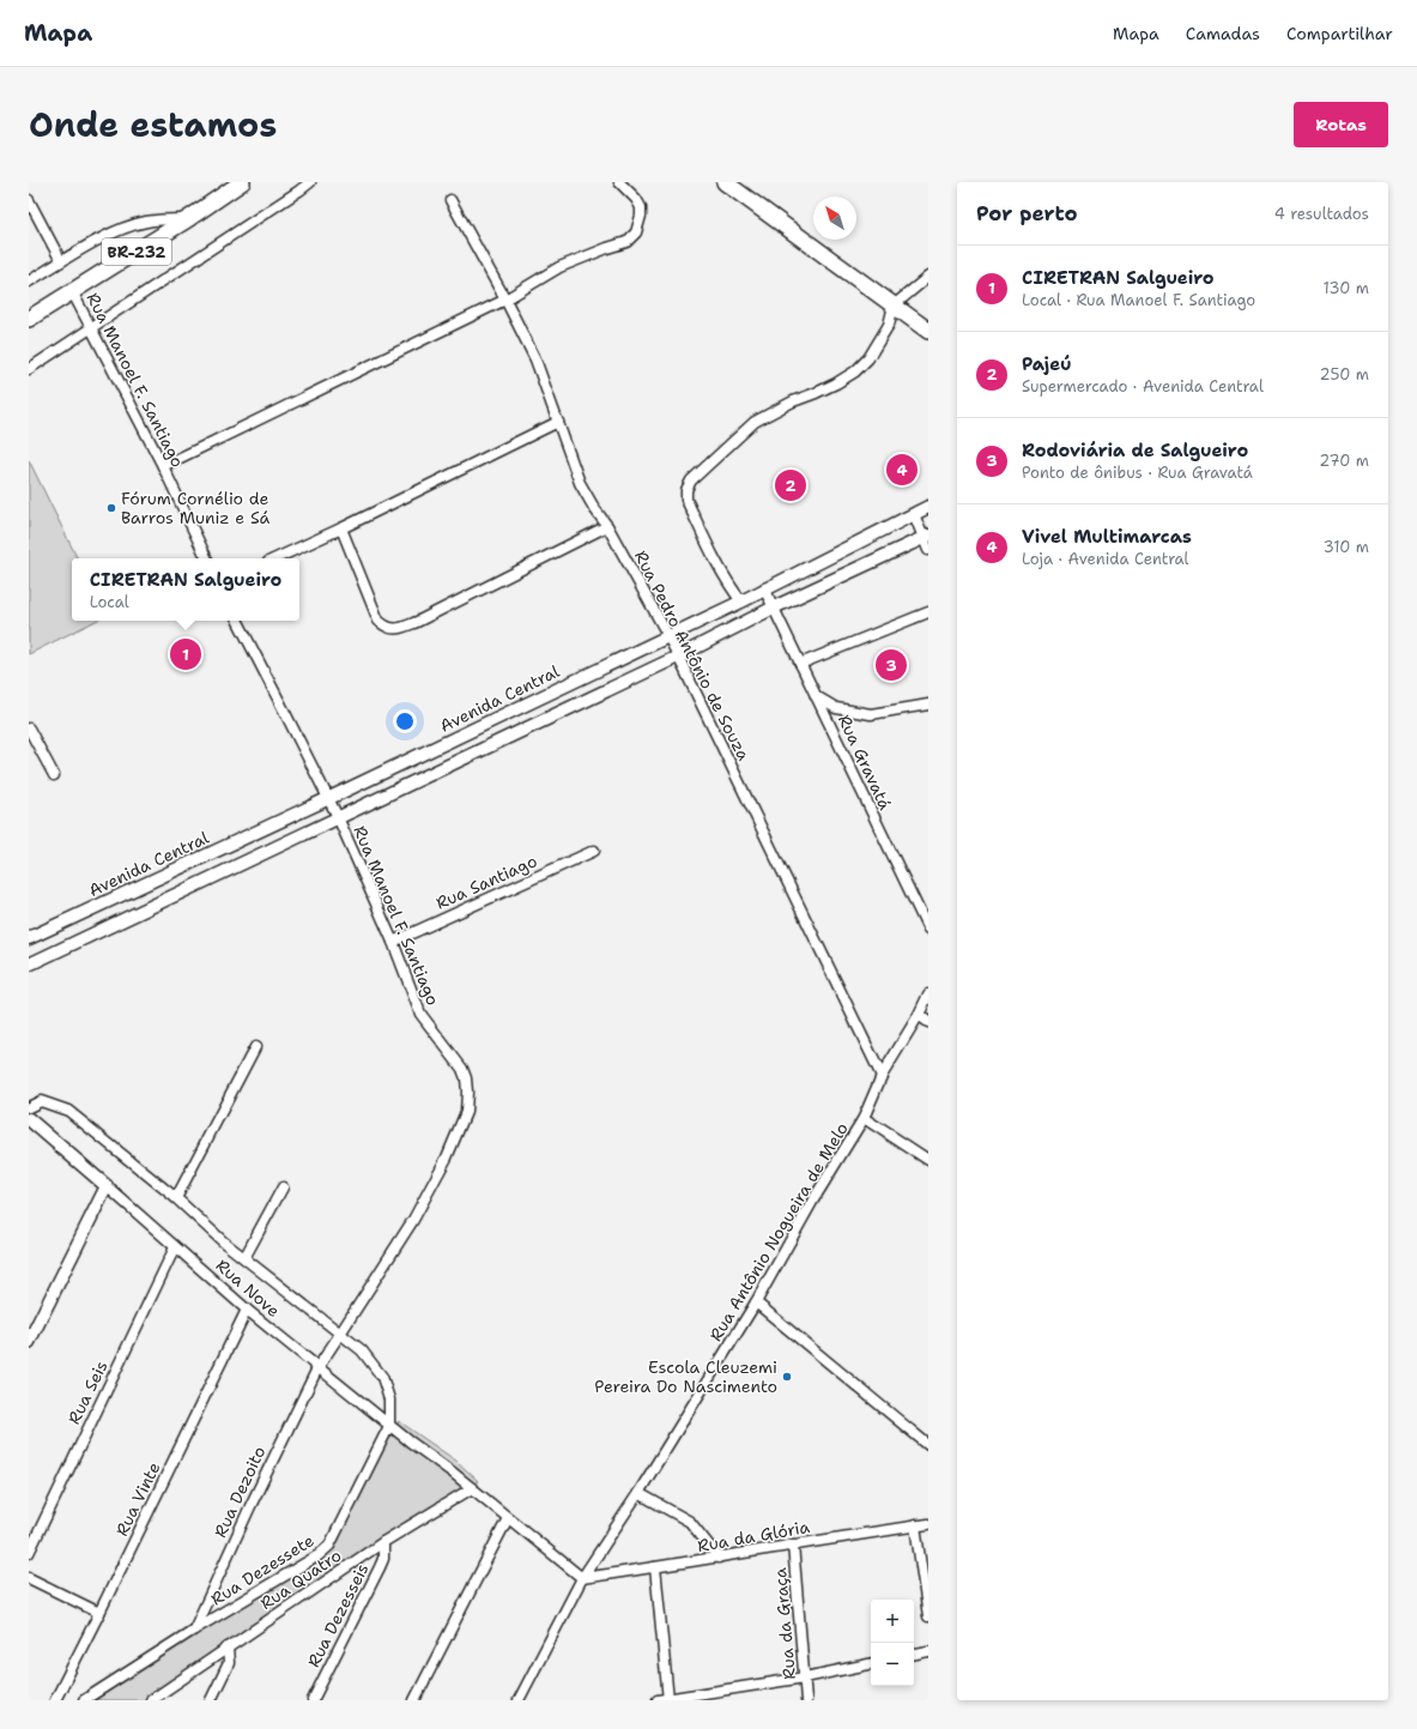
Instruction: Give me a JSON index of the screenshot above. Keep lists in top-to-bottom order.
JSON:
{
  "streets": {
    "highway": ["BR-232"],
    "street": [
      "Rua Manoel F. Santiago",
      "Rua Pedro Antônio de Souza",
      "Avenida Central",
      "Rua Gravatá",
      "Rua Santiago",
      "Rua Antônio Nogueira de Melo",
      "Rua Nove",
      "Rua Seis",
      "Rua Dezoito",
      "Rua Vinte",
      "Rua da Glória",
      "Rua Dezessete",
      "Rua Quatro",
      "Rua Dezesseis",
      "Rua da Graça"
    ]
  },
  "crossings": [
    ["BR-232", "Rua Manoel F. Santiago"],
    ["Rua Manoel F. Santiago", "Avenida Central"],
    ["Rua Manoel F. Santiago", "Rua Santiago"],
    ["Rua Manoel F. Santiago", "Rua Nove"],
    ["Rua Manoel F. Santiago", "Rua Dezoito"],
    ["Rua Pedro Antônio de Souza", "Avenida Central"],
    ["Rua Pedro Antônio de Souza", "Rua Antônio Nogueira de Melo"],
    ["Avenida Central", "Rua Gravatá"],
    ["Rua Antônio Nogueira de Melo", "Rua Nove"],
    ["Rua Antônio Nogueira de Melo", "Rua da Glória"],
    ["Rua Nove", "Rua Seis"],
    ["Rua Nove", "Rua Dezoito"],
    ["Rua Nove", "Rua Vinte"],
    ["Rua Nove", "Rua da Glória"],
    ["Rua Nove", "Rua Dezessete"],
    ["Rua Nove", "Rua Quatro"],
    ["Rua Dezoito", "Rua Dezessete"],
    ["Rua da Glória", "Rua da Graça"],
    ["Rua Quatro", "Rua Dezesseis"]
  ],
  "places": ["Fórum Cornélio de Barros Muniz e Sá", "Escola Cleuzemi Pereira Do Nascimento"],
  "north": "top left",
  "page": {
    "header": "Mapa",
    "nav": ["Mapa", "Camadas", "Compartilhar"],
    "title": "Onde estamos",
    "buttons": "Rotas",
    "heading": ["Por perto", "4 resultados"],
    "list": [
      {
        "mark": "1",
        "name": "CIRETRAN Salgueiro",
        "note": "Local · Rua Manoel F. Santiago",
        "value": "130 m"
      },
      {
        "mark": "2",
        "name": "Pajeú",
        "note": "Supermercado · Avenida Central",
        "value": "250 m"
      },
      {
        "mark": "3",
        "name": "Rodoviária de Salgueiro",
        "note": "Ponto de ônibus · Rua Gravatá",
        "value": "270 m"
      },
      {
        "mark": "4",
        "name": "Vivel Multimarcas",
        "note": "Loja · Avenida Central",
        "value": "310 m"
      }
    ],
    "pins": [
      "4",
      "2",
      "1",
      "3"
    ],
    "popup": ["CIRETRAN Salgueiro", "Local"],
    "map_buttons": ["+", "−"]
  }
}
